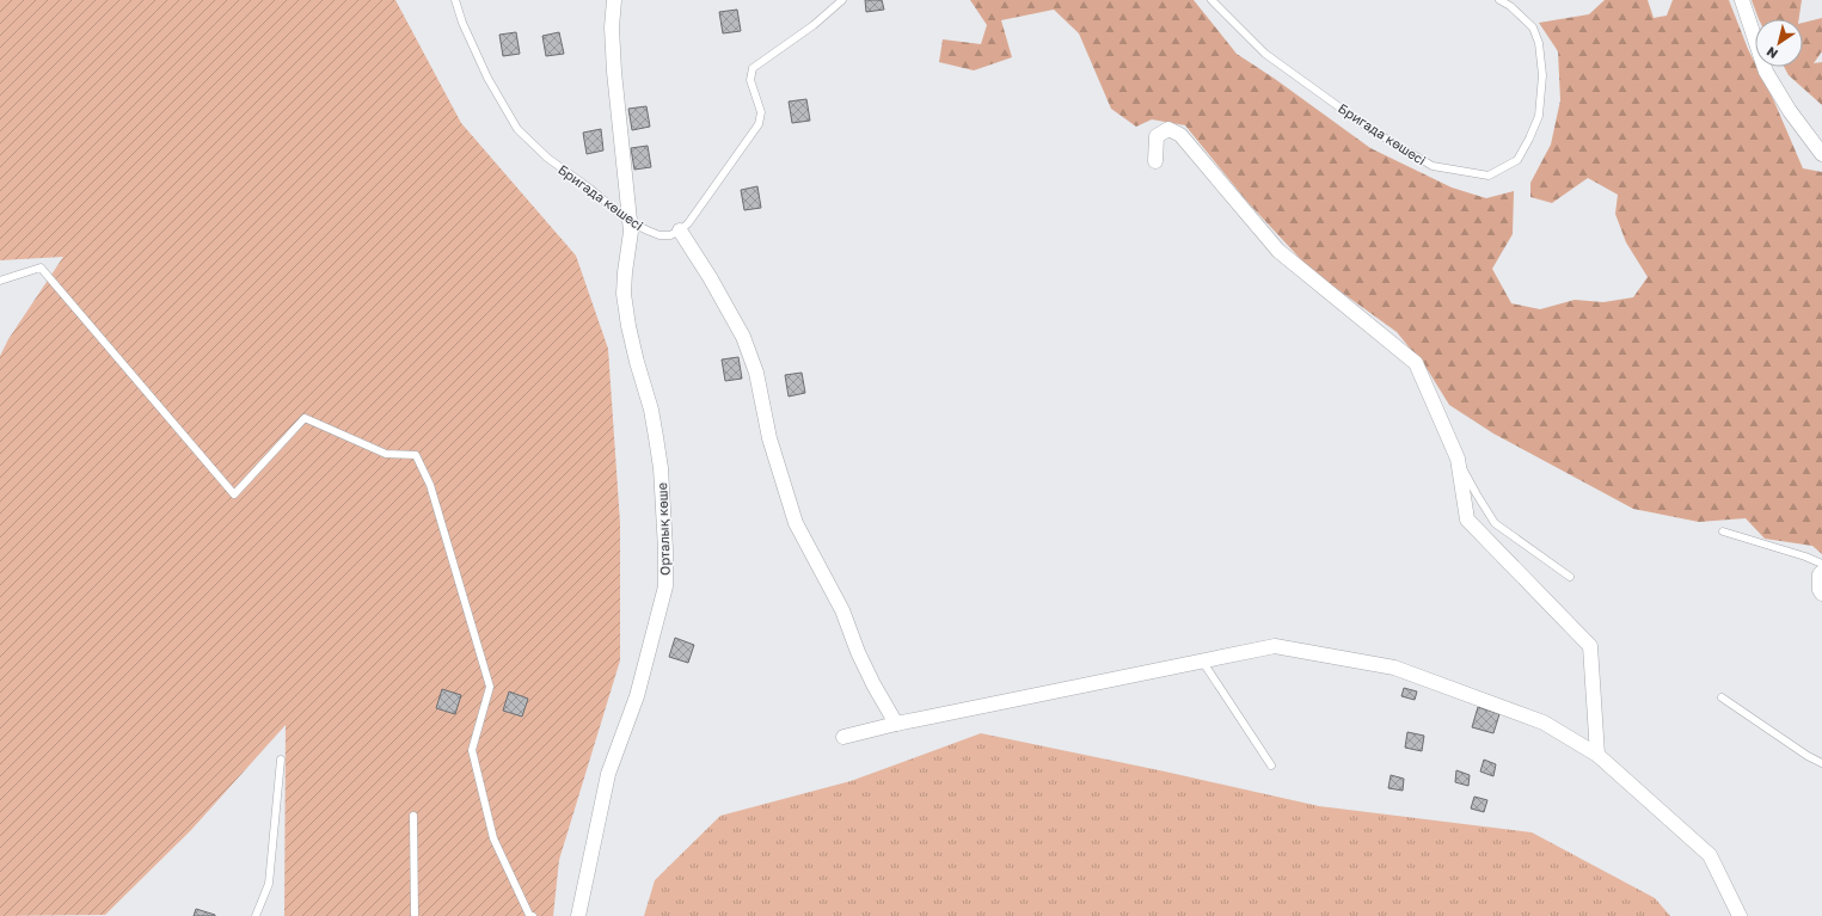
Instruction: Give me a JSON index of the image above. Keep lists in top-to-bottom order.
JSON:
{
  "streets": {
    "street": ["Орталық көше"],
    "lane": ["Бригада көшесі"]
  },
  "crossings": [
    ["Бригада көшесі", "Орталық көше"]
  ],
  "north": "bottom left"
}
